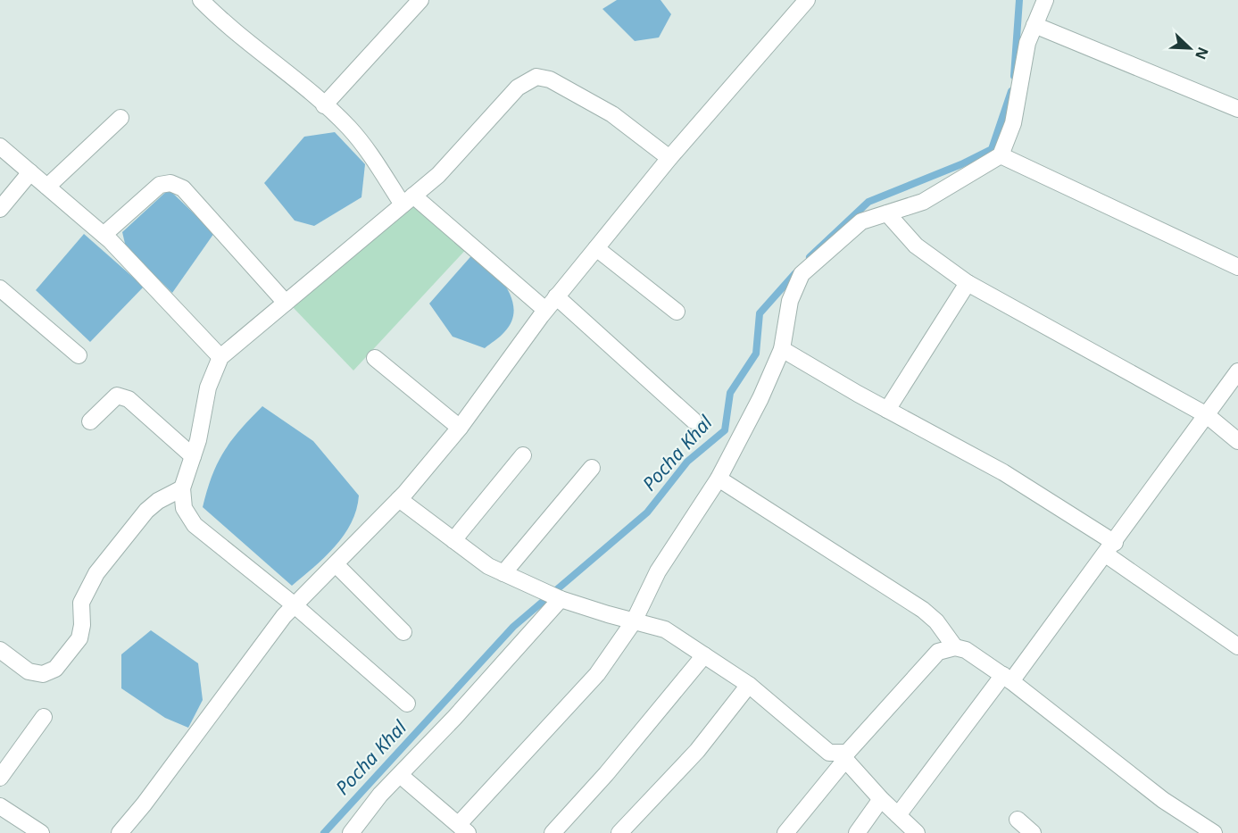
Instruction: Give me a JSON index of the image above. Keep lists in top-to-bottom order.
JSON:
{
  "water": ["Pocha Khal"],
  "north": "bottom right"
}
